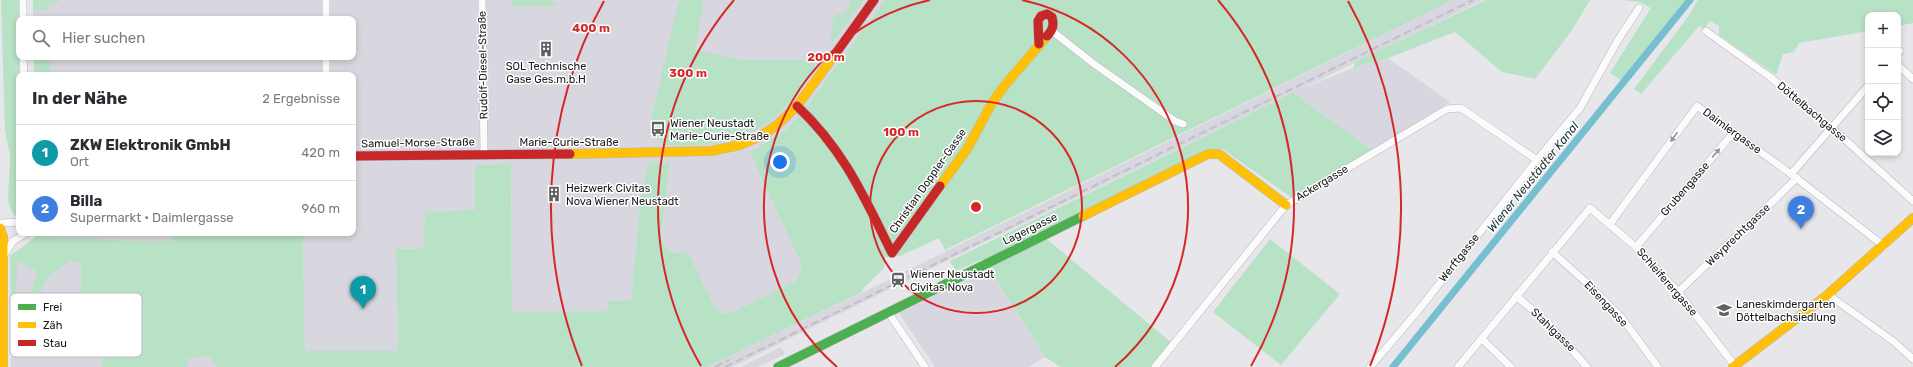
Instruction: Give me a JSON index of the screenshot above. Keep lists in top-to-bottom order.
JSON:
{
  "streets": {
    "street": [
      "Rudolf-Diesel-Straße",
      "Döttelbachgasse",
      "Daimlergasse",
      "Marie-Curie-Straße",
      "Samuel-Morse-Straße",
      "Christian Doppler-Gasse",
      "Ackergasse",
      "Grubengasse",
      "Lagergasse",
      "Weyprechtgasse",
      "Werftgasse",
      "Schleiferergasse",
      "Eisengasse",
      "Stahlgasse"
    ]
  },
  "crossings": [
    ["Rudolf-Diesel-Straße", "Marie-Curie-Straße"],
    ["Rudolf-Diesel-Straße", "Samuel-Morse-Straße"],
    ["Döttelbachgasse", "Weyprechtgasse"],
    ["Daimlergasse", "Grubengasse"],
    ["Daimlergasse", "Weyprechtgasse"],
    ["Daimlergasse", "Schleiferergasse"],
    ["Marie-Curie-Straße", "Samuel-Morse-Straße"],
    ["Marie-Curie-Straße", "Christian Doppler-Gasse"],
    ["Ackergasse", "Lagergasse"],
    ["Ackergasse", "Werftgasse"],
    ["Grubengasse", "Schleiferergasse"],
    ["Weyprechtgasse", "Schleiferergasse"],
    ["Schleiferergasse", "Eisengasse"]
  ],
  "one_way": ["Daimlergasse", "Grubengasse"],
  "water": ["Wiener Neustädter Kanal"],
  "places": {
    "building": ["SOL Technische Gase Ges.m.b.H", "Heizwerk Civitas Nova Wiener Neustadt"],
    "bus stop": ["Wiener Neustadt Marie-Curie-Straße"],
    "station": ["Wiener Neustadt Civitas Nova"],
    "school or university": ["Laneskimdergarten Döttelbachsiedlung"]
  },
  "legend": ["Frei", "Zäh", "Stau"],
  "page": {
    "map_buttons": ["+", "−"],
    "search": "Hier suchen",
    "heading": ["In der Nähe", "2 Ergebnisse"],
    "list": [
      {
        "mark": "1",
        "name": "ZKW Elektronik GmbH",
        "note": "Ort",
        "value": "420 m"
      },
      {
        "mark": "2",
        "name": "Billa",
        "note": "Supermarkt · Daimlergasse",
        "value": "960 m"
      }
    ],
    "pins": ["2", "1"]
  },
  "rings": [
    "400 m",
    "200 m",
    "300 m",
    "100 m"
  ]
}
